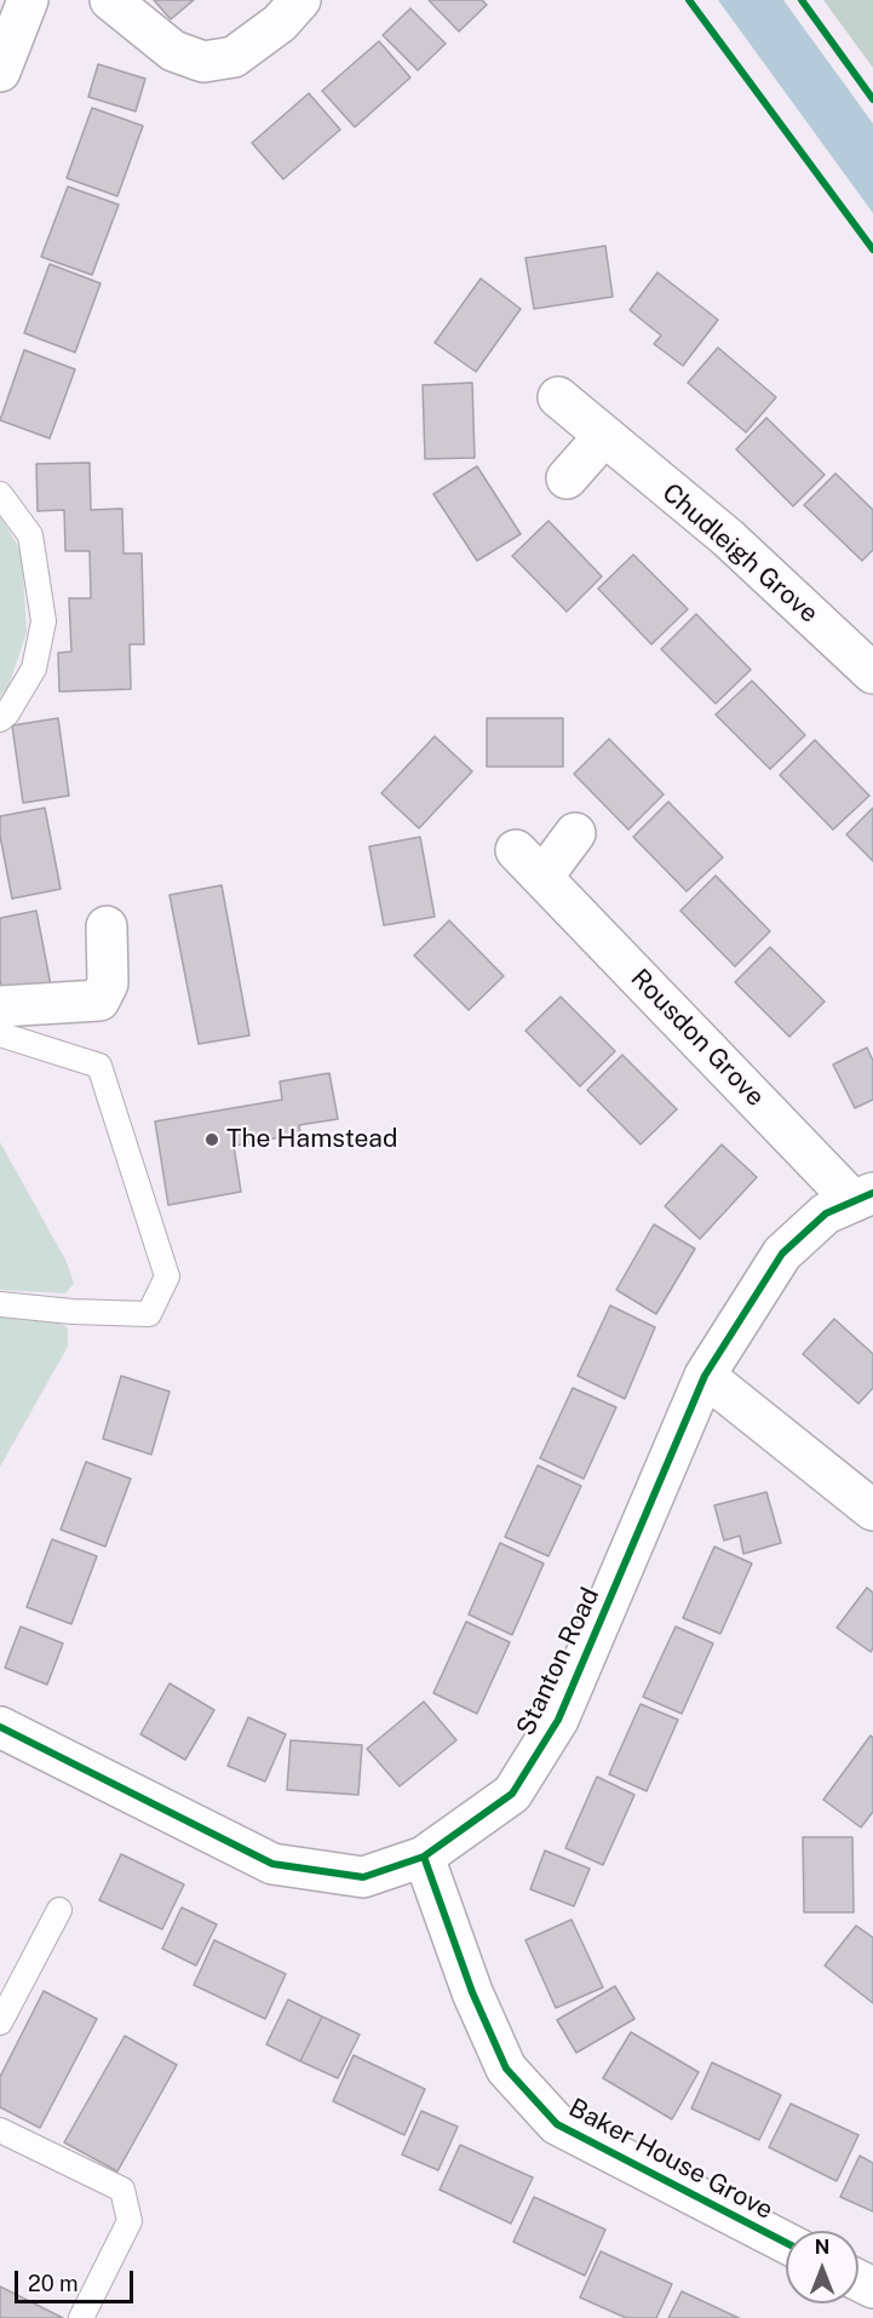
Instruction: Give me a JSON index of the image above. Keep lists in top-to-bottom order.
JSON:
{
  "streets": {
    "street": [
      "Chudleigh Grove",
      "Rousdon Grove",
      "Stanton Road",
      "Baker House Grove"
    ]
  },
  "crossings": [
    ["Rousdon Grove", "Stanton Road"],
    ["Stanton Road", "Baker House Grove"]
  ],
  "places": ["The Hamstead"],
  "scale_bar": "20 m",
  "north": "top"
}
